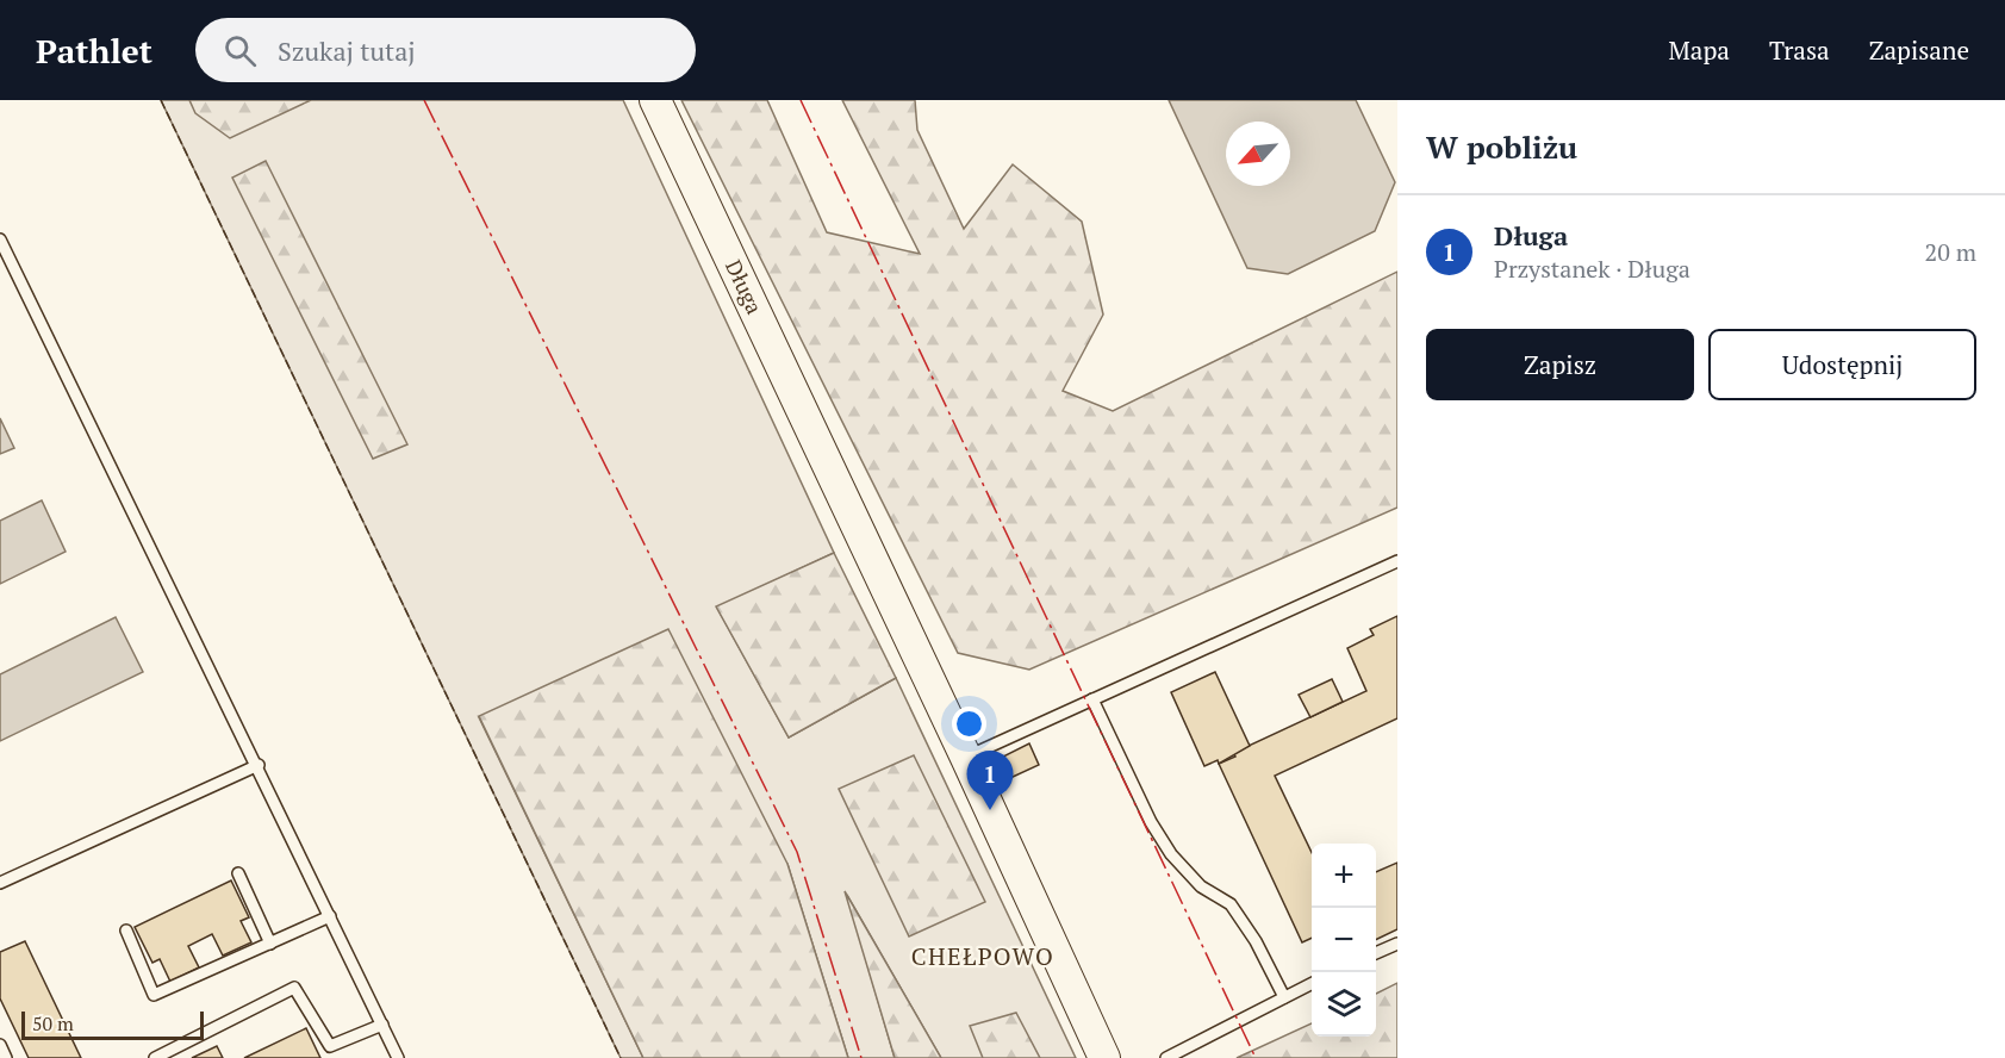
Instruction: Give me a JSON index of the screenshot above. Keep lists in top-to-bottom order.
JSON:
{
  "streets": {
    "main road": ["Długa"]
  },
  "districts": ["CHEŁPOWO"],
  "scale_bar": "50 m",
  "north": "bottom left",
  "page": {
    "header": "Pathlet",
    "search": "Szukaj tutaj",
    "nav": ["Mapa", "Trasa", "Zapisane"],
    "heading": "W pobliżu",
    "list": [
      {
        "mark": "1",
        "name": "Długa",
        "note": "Przystanek · Długa",
        "value": "20 m"
      }
    ],
    "buttons": ["Zapisz", "Udostępnij"],
    "pins": "1",
    "map_buttons": ["+", "−"],
    "scale": "50 m"
  }
}
